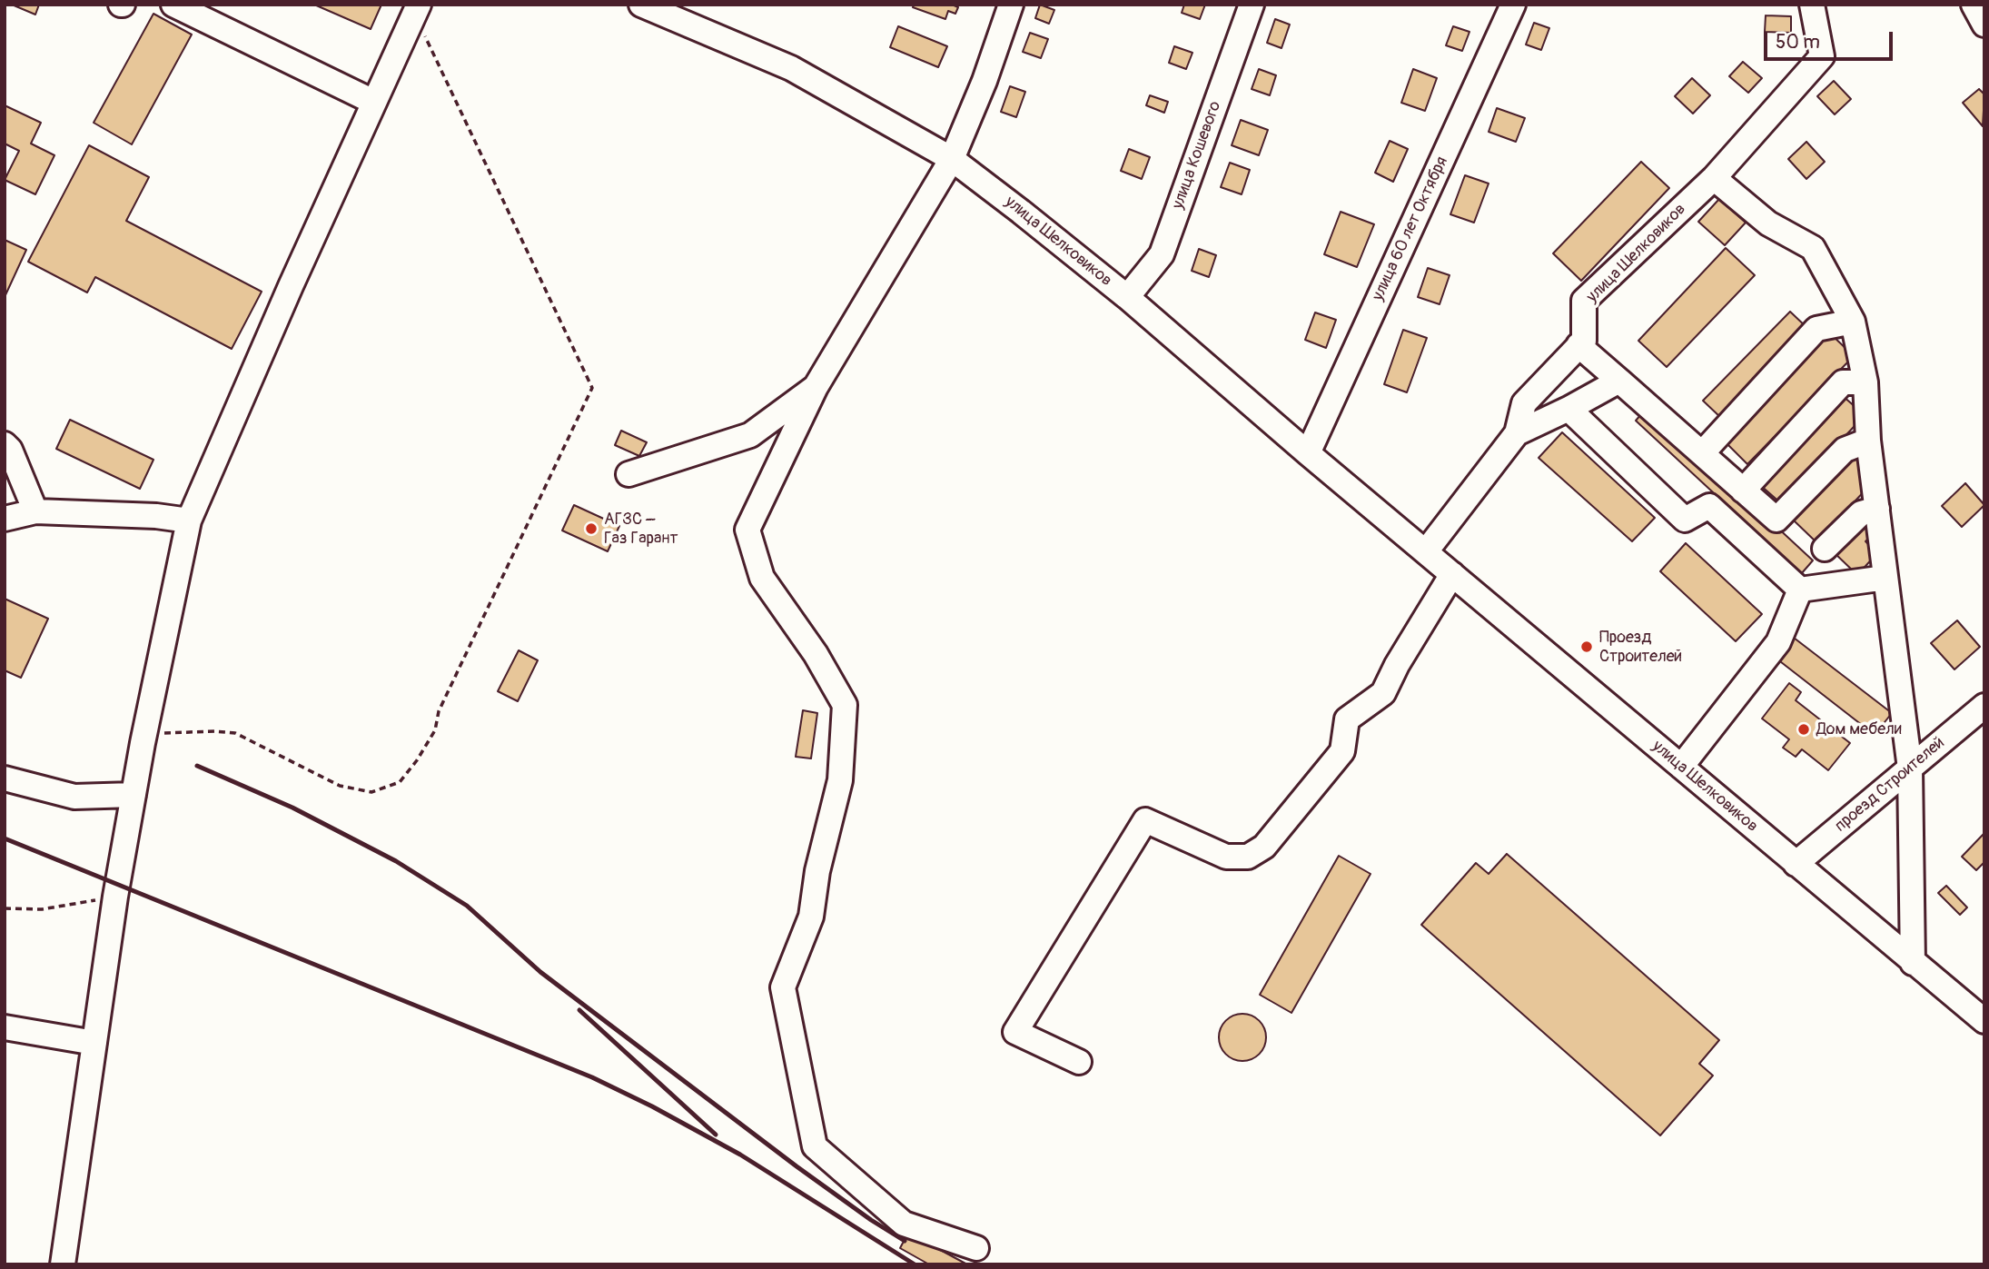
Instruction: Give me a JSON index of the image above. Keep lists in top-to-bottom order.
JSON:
{
  "streets": {
    "street": [
      "улица Кошевого",
      "улица 60 лет Октября",
      "улица Шелковиков",
      "проезд Строителей"
    ]
  },
  "crossings": [
    ["улица Кошевого", "улица Шелковиков"],
    ["улица 60 лет Октября", "улица Шелковиков"],
    ["улица Шелковиков", "проезд Строителей"]
  ],
  "places": ["АГЗС – Газ Гарант", "Проезд Строителей", "Дом мебели"],
  "scale_bar": "50 m"
}
